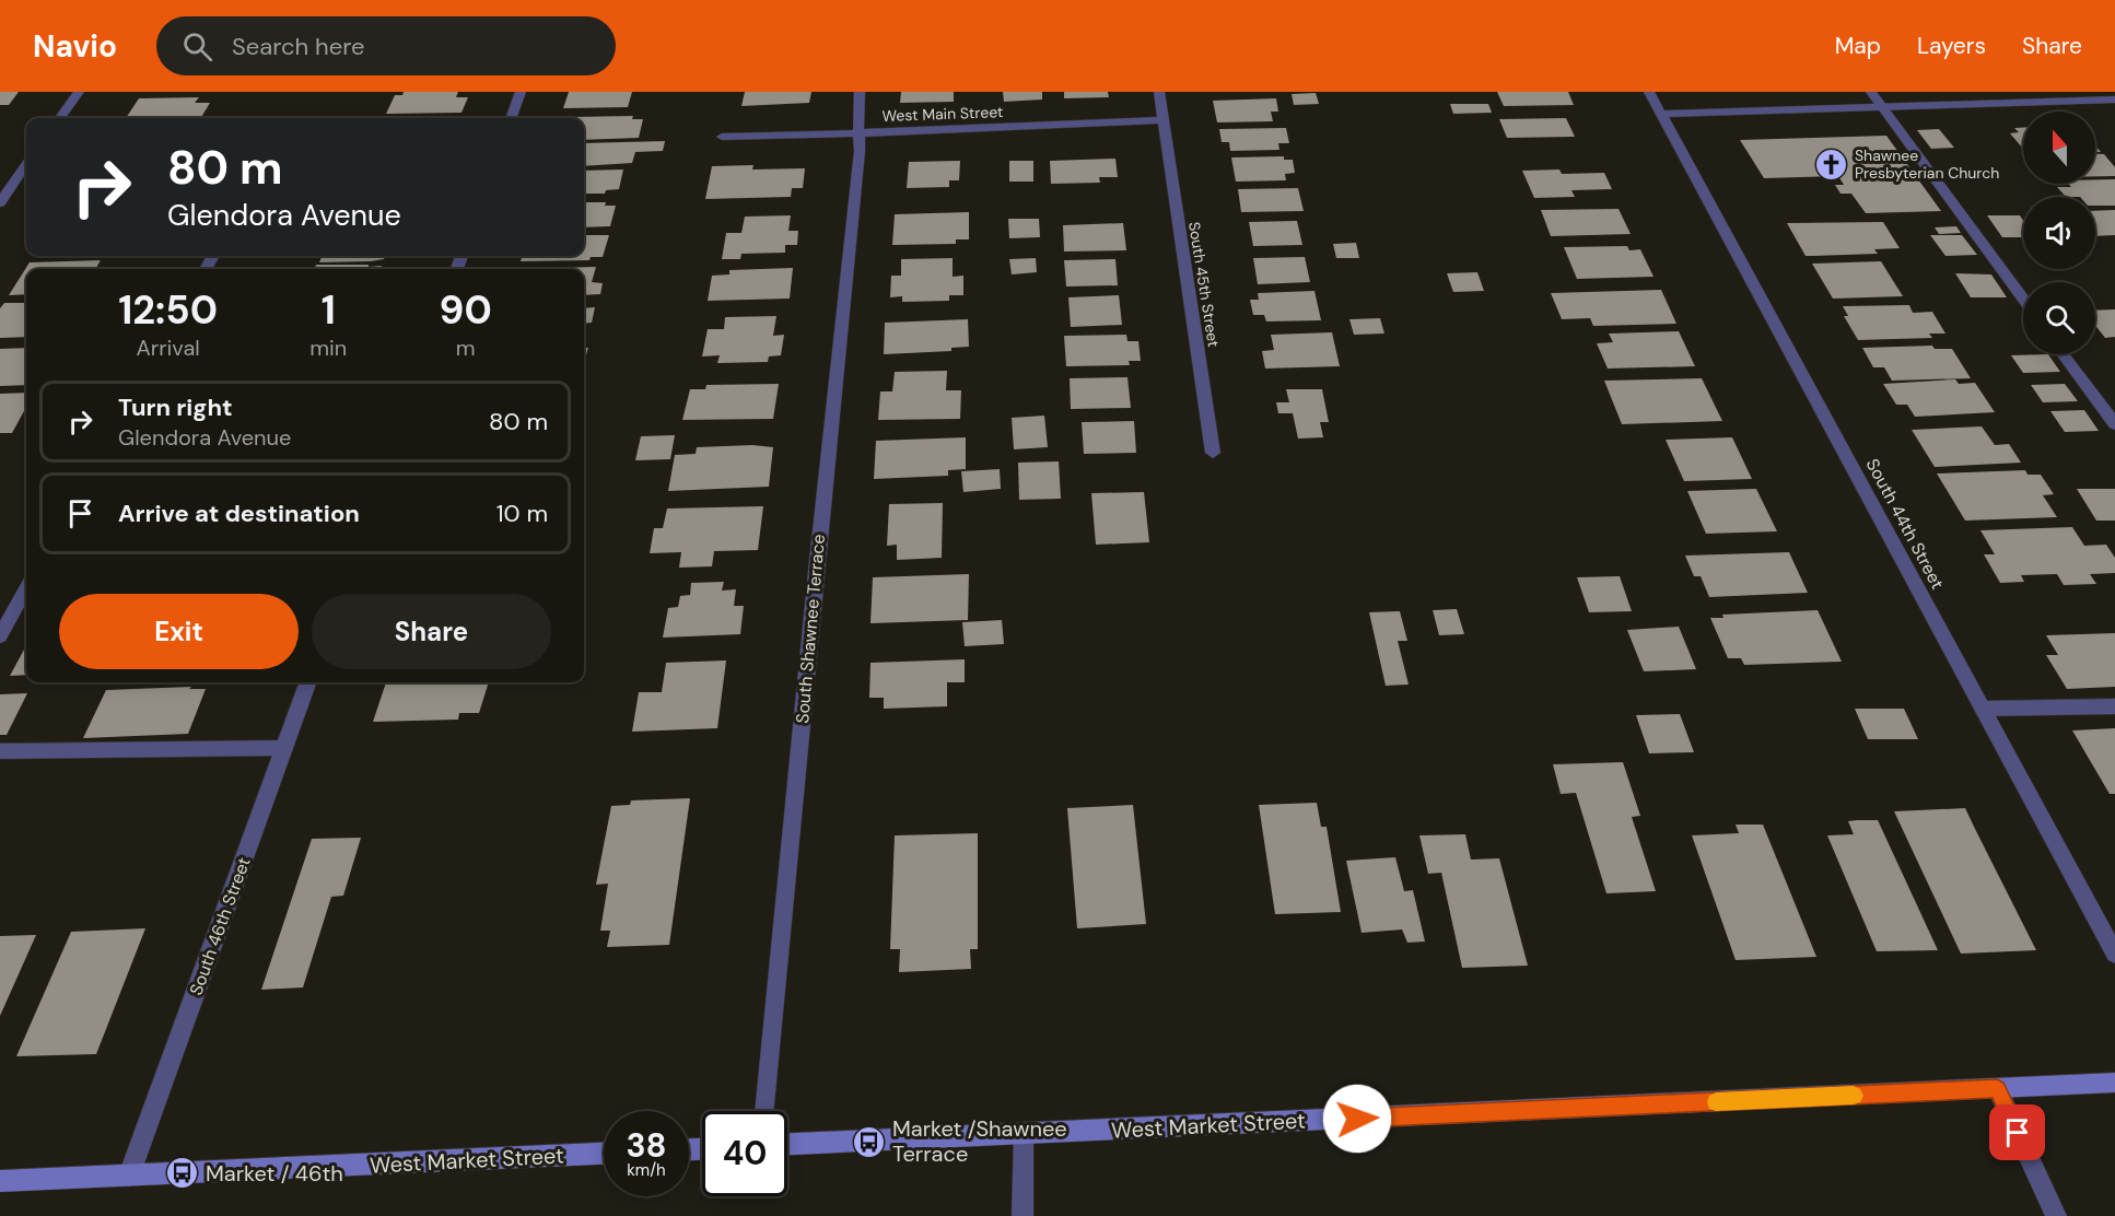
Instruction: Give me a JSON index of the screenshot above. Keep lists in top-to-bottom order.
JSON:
{
  "streets": {
    "street": [
      "West Main Street",
      "South 45th Street",
      "South 44th Street",
      "South Shawnee Terrace",
      "South 46th Street",
      "West Market Street"
    ]
  },
  "crossings": [
    ["West Main Street", "South 45th Street"],
    ["West Main Street", "South Shawnee Terrace"],
    ["South 46th Street", "West Market Street"]
  ],
  "places": {
    "church": ["Shawnee Presbyterian Church"],
    "bus stop": ["Market /Shawnee Terrace", "Market / 46th"]
  },
  "north": "top",
  "page": {
    "header": "Navio",
    "search": "Search here",
    "nav": ["Map", "Layers", "Share"],
    "turn": ["80 m", "Glendora Avenue"],
    "eta": [
      "12:50",
      "Arrival",
      "1",
      "min",
      "90",
      "m"
    ],
    "list": [
      {
        "name": "Turn right",
        "note": "Glendora Avenue",
        "value": "80 m"
      },
      {
        "name": "Arrive at destination",
        "value": "10 m"
      }
    ],
    "buttons": ["Exit", "Share"],
    "speed": "38 km/h",
    "limit": "40"
  }
}
